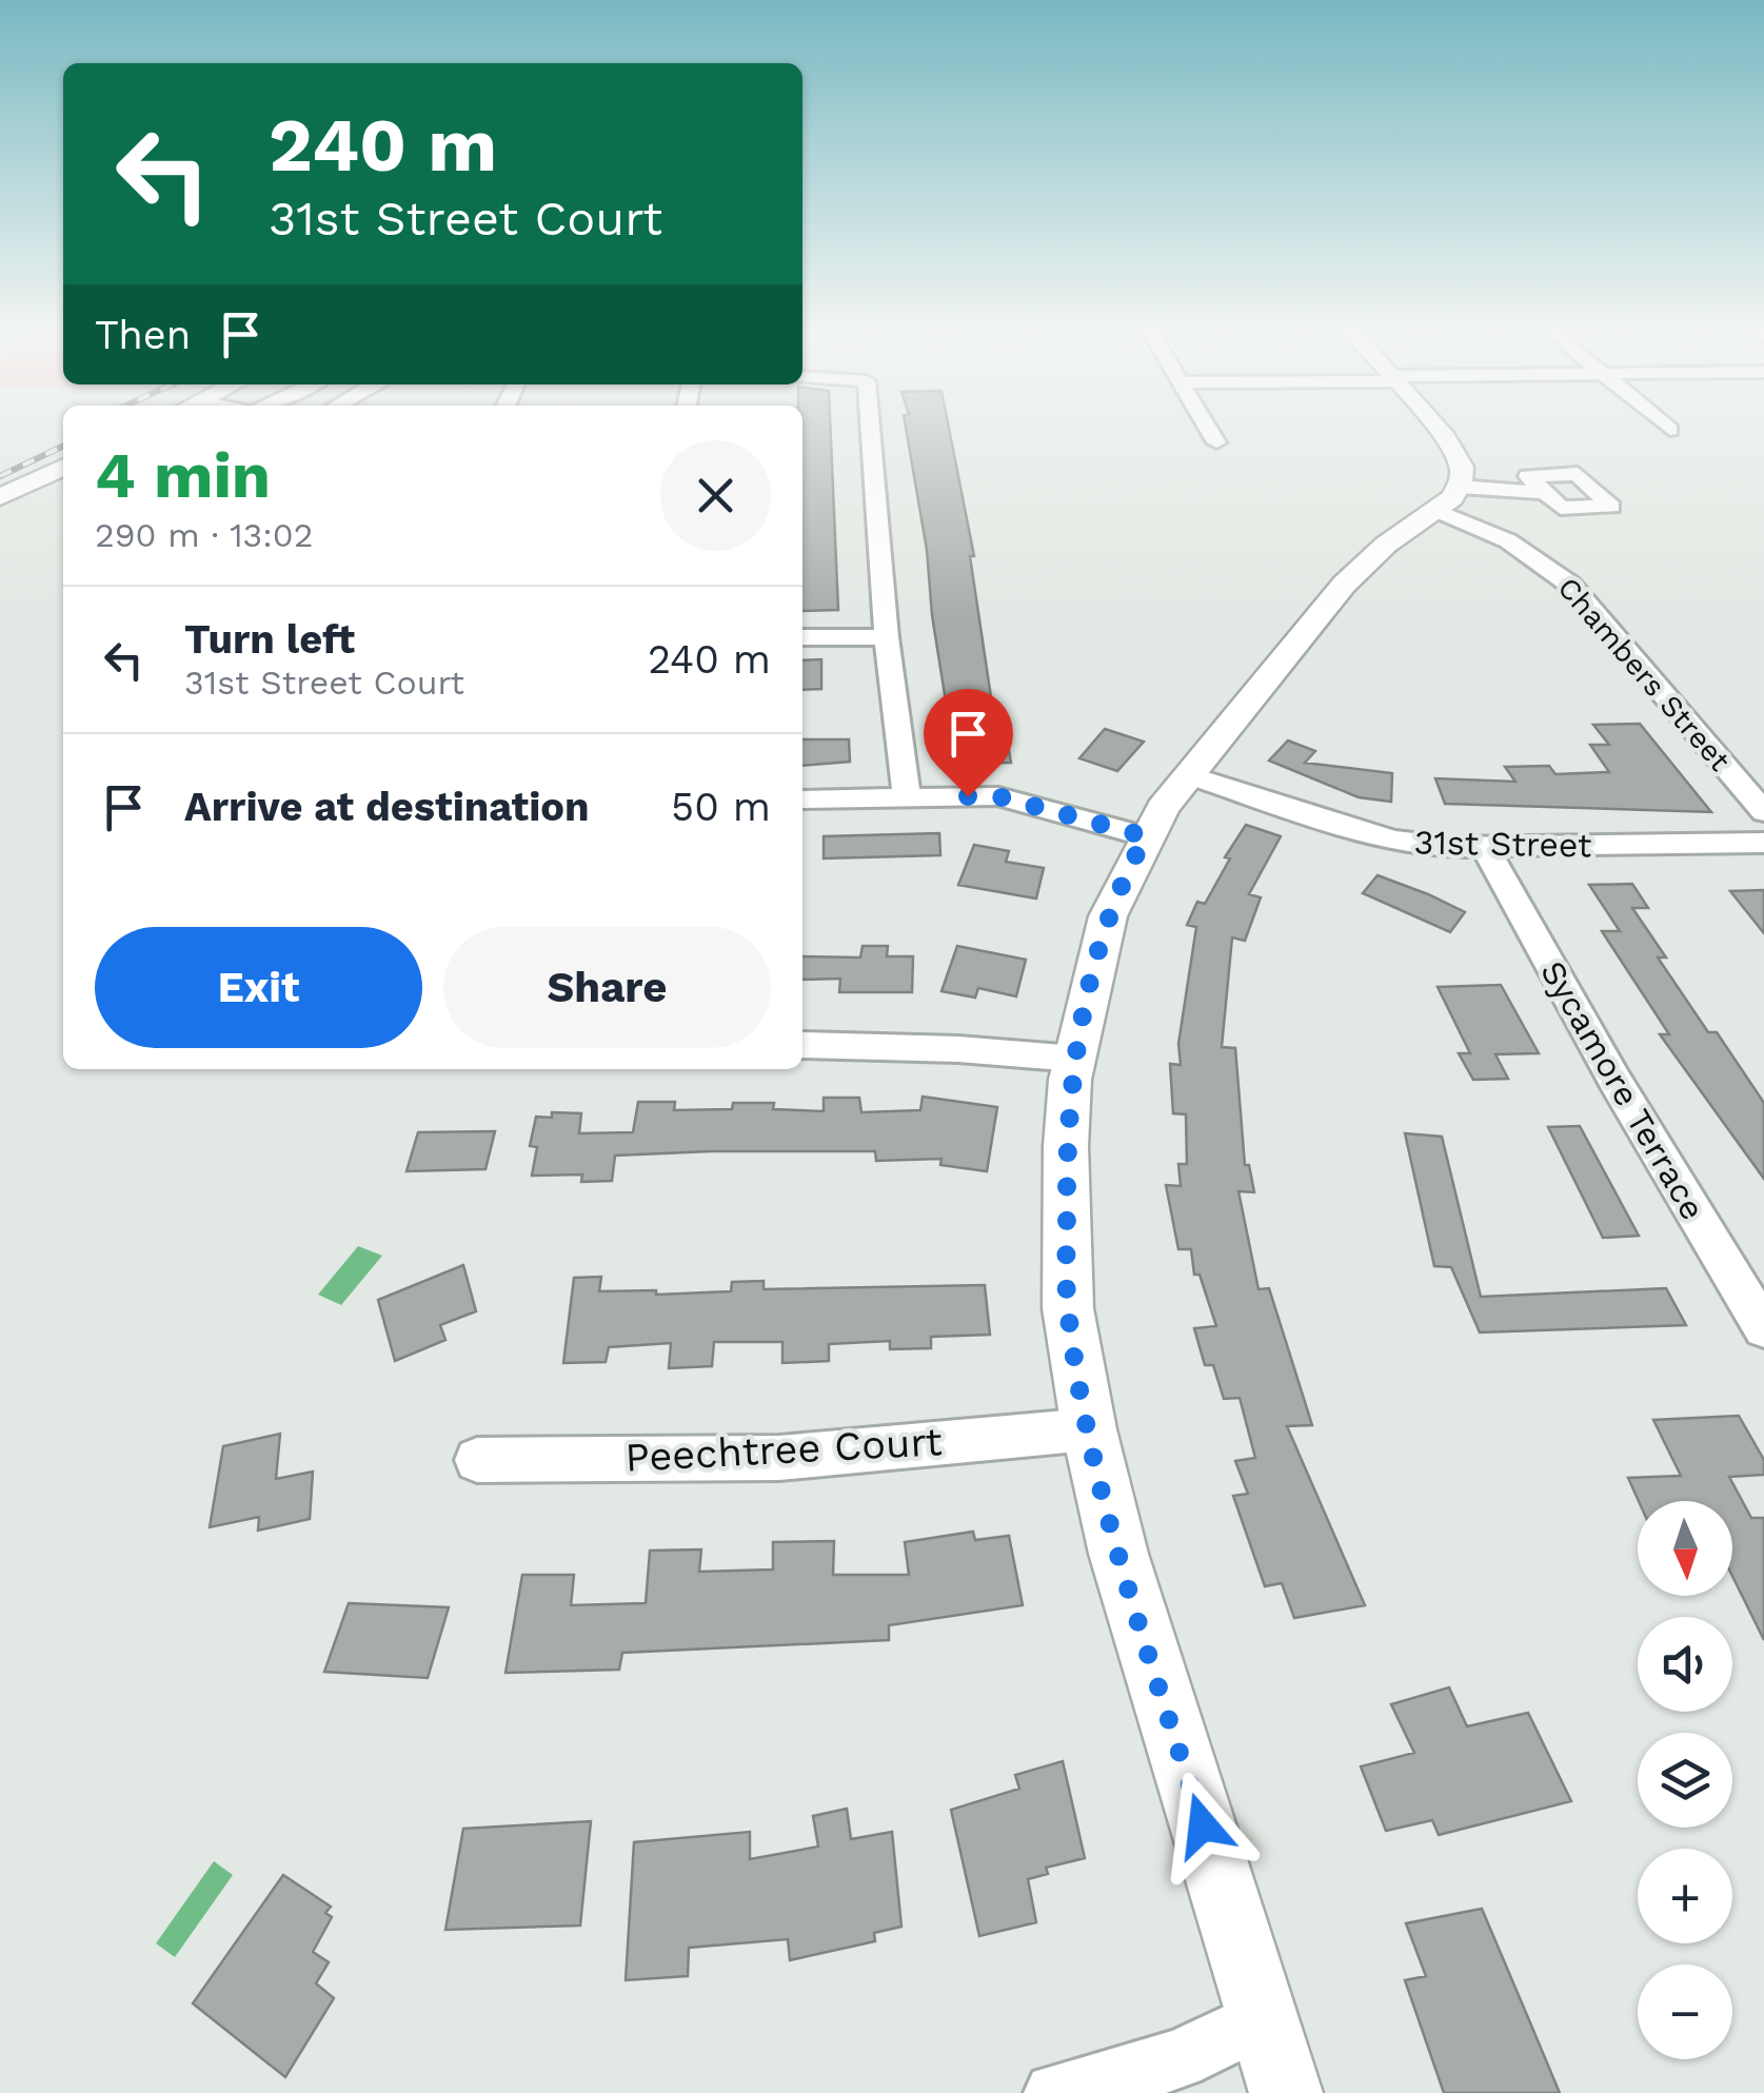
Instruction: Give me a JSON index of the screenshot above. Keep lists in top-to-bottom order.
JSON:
{
  "streets": {
    "street": [
      "Chambers Street",
      "31st Street",
      "Sycamore Terrace",
      "Peechtree Court"
    ]
  },
  "crossings": [
    ["31st Street", "Sycamore Terrace"]
  ],
  "north": "bottom",
  "page": {
    "turn": ["240 m", "31st Street Court"],
    "then": "Then",
    "heading": ["4 min", "290 m · 13:02"],
    "list": [
      {
        "name": "Turn left",
        "note": "31st Street Court",
        "value": "240 m"
      },
      {
        "name": "Arrive at destination",
        "value": "50 m"
      }
    ],
    "buttons": ["Exit", "Share"],
    "map_buttons": ["+", "−"]
  }
}
